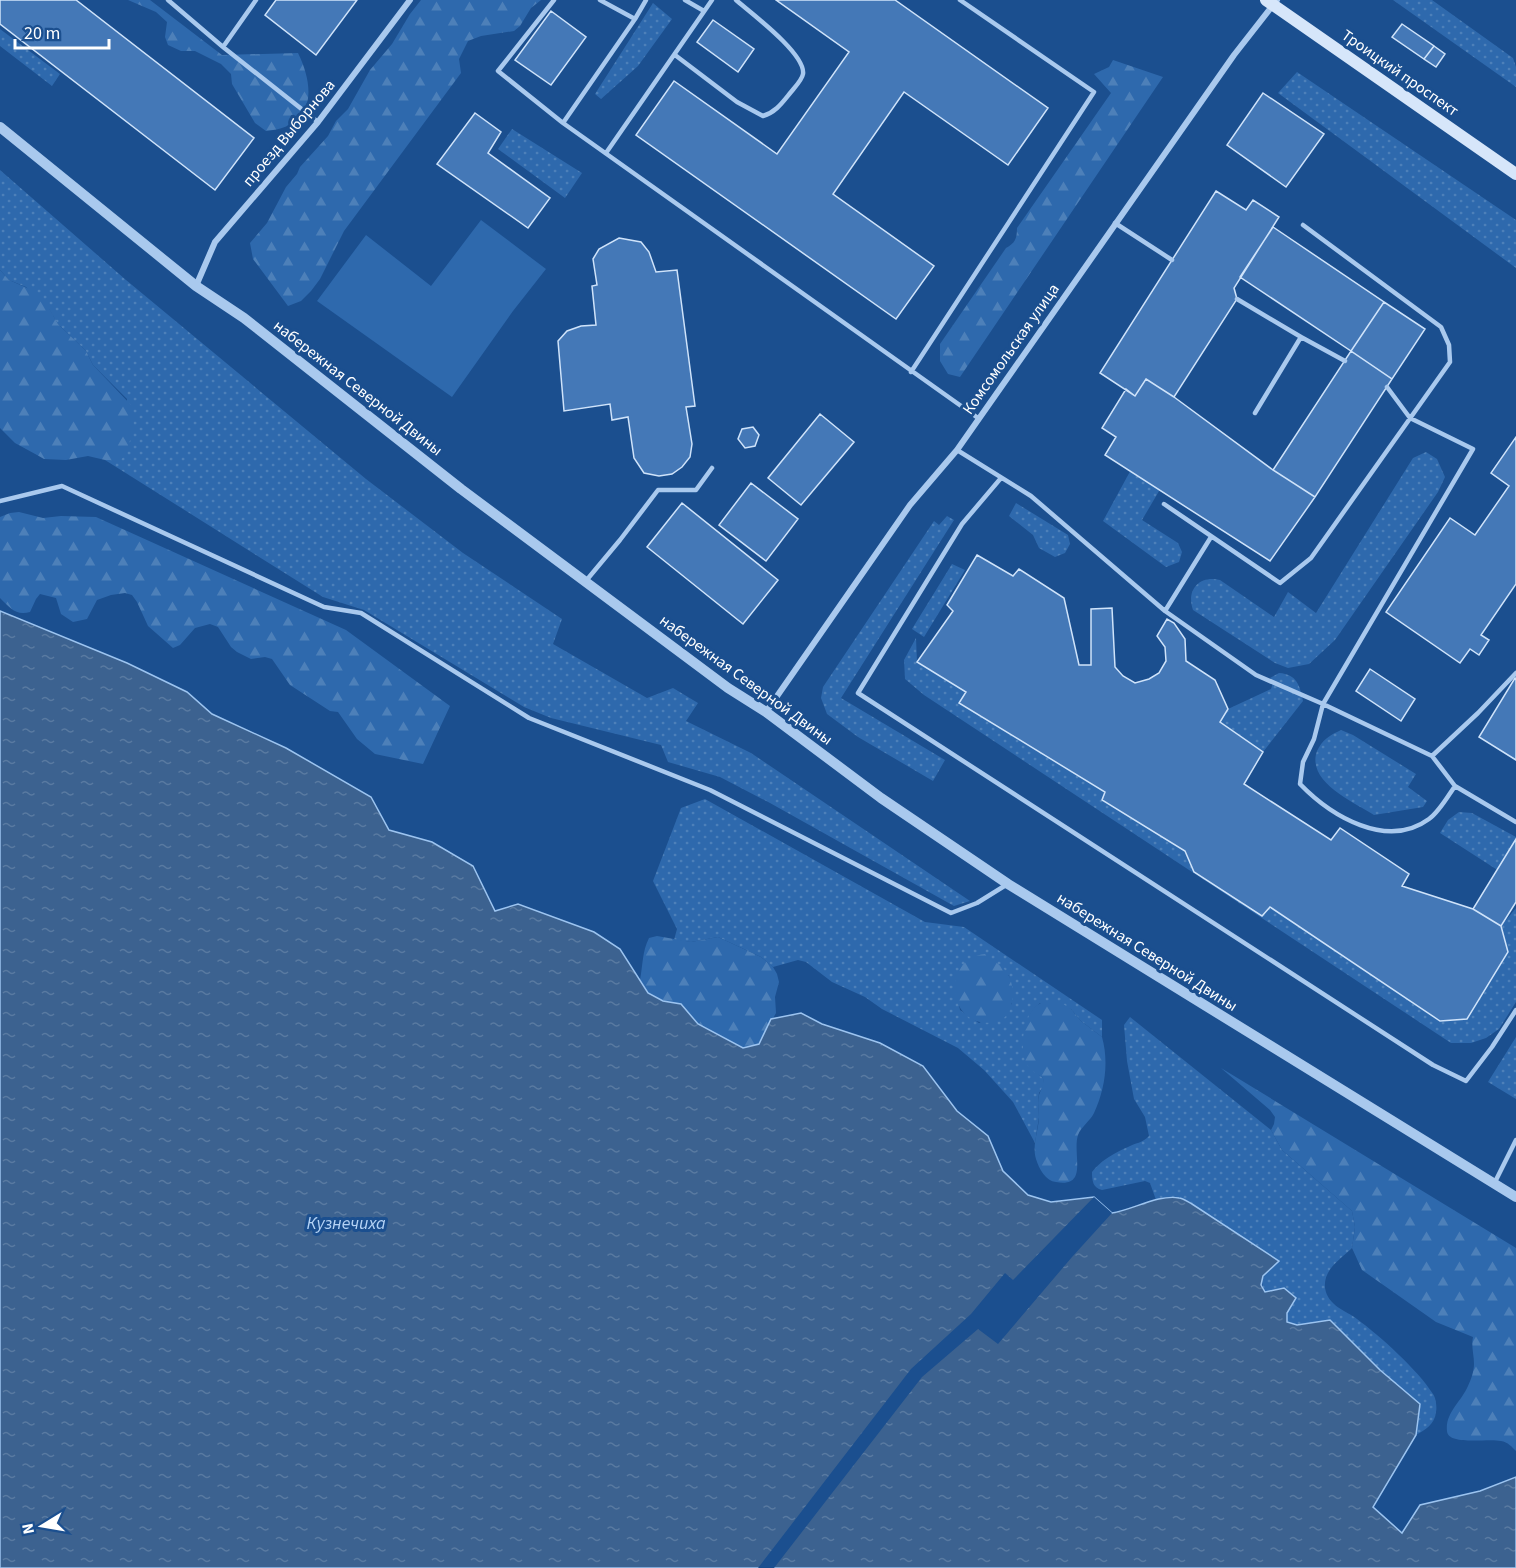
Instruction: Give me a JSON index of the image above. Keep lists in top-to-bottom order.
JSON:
{
  "streets": {
    "main road": ["Троицкий проспект"],
    "street": ["проезд Выборнова", "Комсомольская улица", "набережная Северной Двины"]
  },
  "crossings": [
    ["Троицкий проспект", "Комсомольская улица"],
    ["проезд Выборнова", "набережная Северной Двины"],
    ["Комсомольская улица", "набережная Северной Двины"]
  ],
  "water": ["Кузнечиха"],
  "scale_bar": "20 m",
  "north": "left"
}
